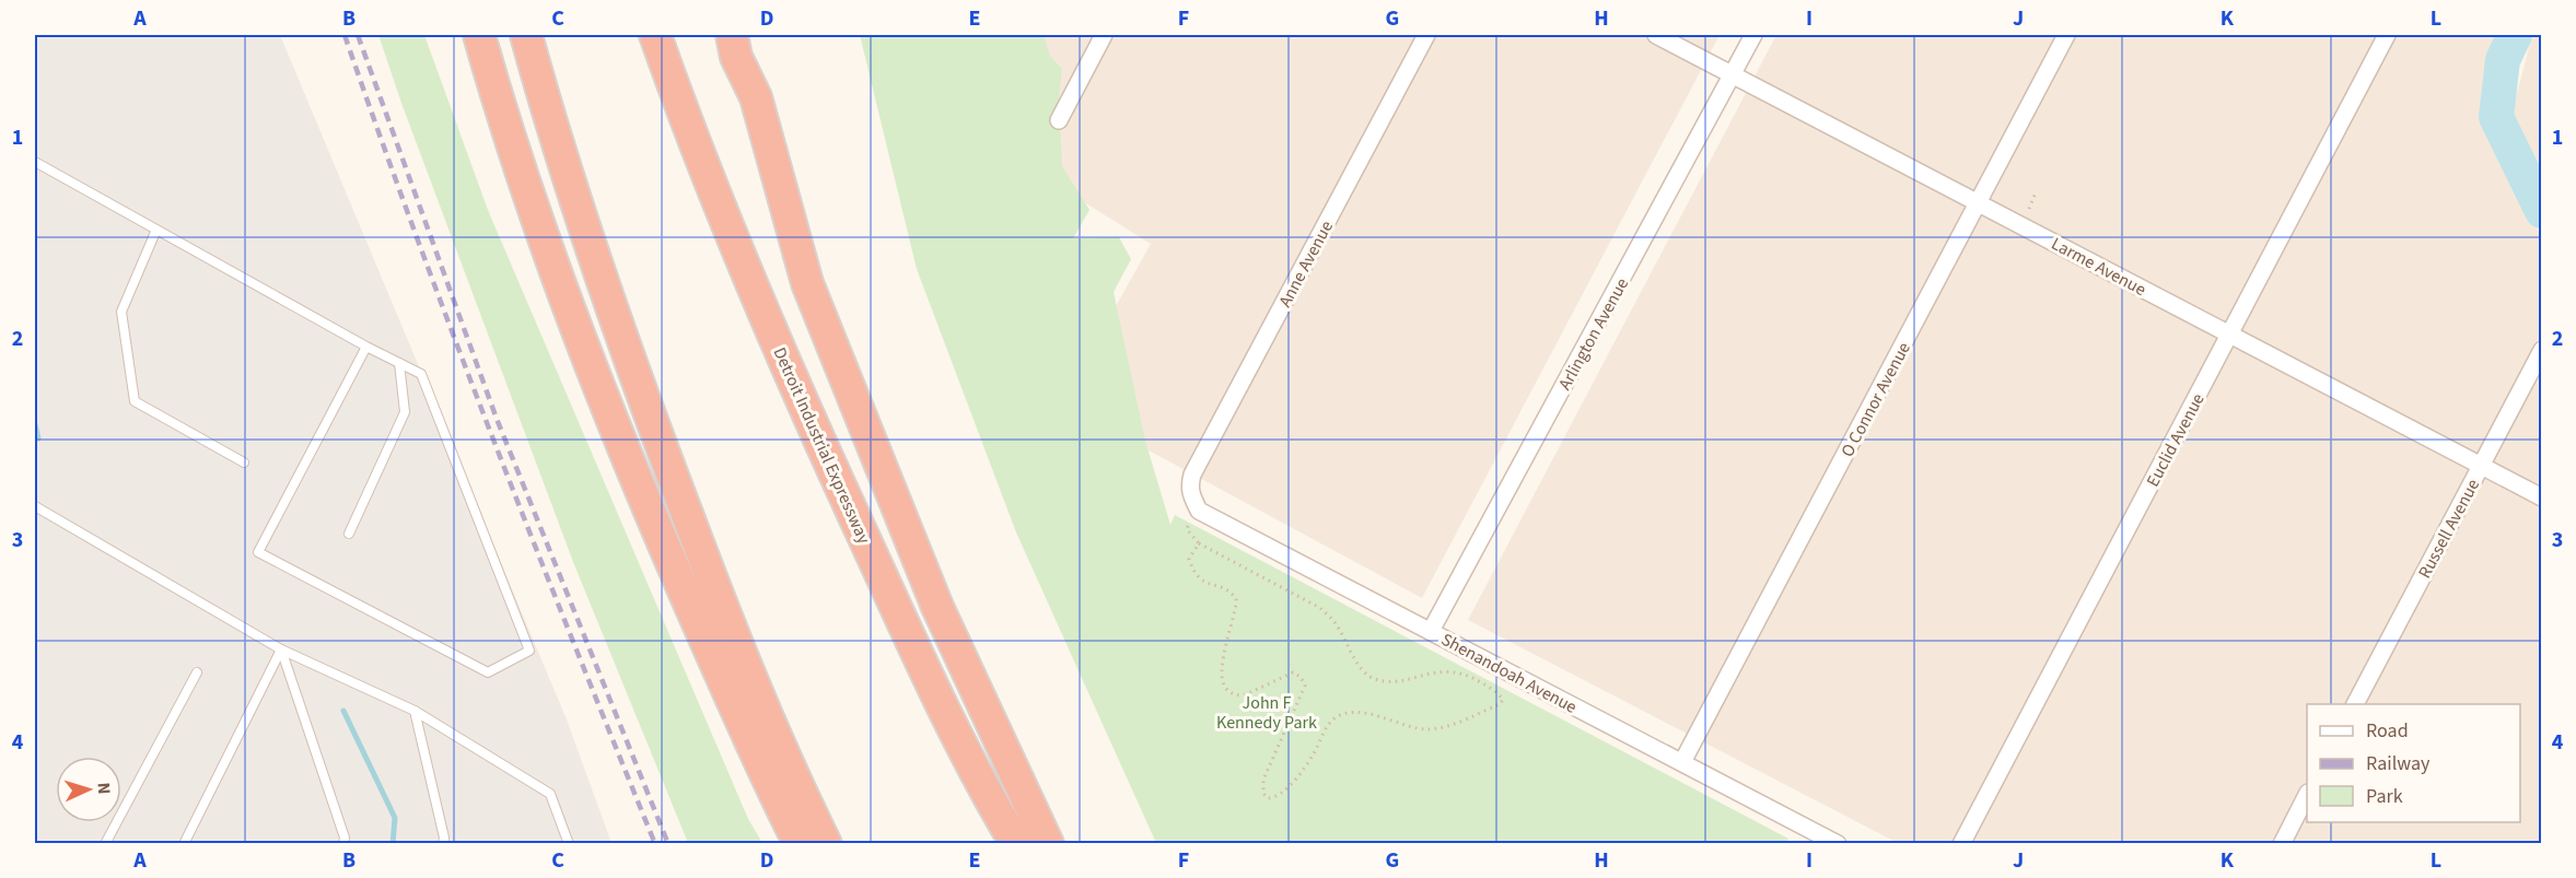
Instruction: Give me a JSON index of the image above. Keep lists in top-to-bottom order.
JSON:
{
  "streets": {
    "highway": ["Detroit Industrial Expressway"],
    "street": [
      "Anne Avenue",
      "Larme Avenue",
      "Arlington Avenue",
      "O Connor Avenue",
      "Euclid Avenue",
      "Russell Avenue",
      "Shenandoah Avenue"
    ]
  },
  "crossings": [
    ["Anne Avenue", "Shenandoah Avenue"],
    ["Larme Avenue", "Arlington Avenue"],
    ["Larme Avenue", "O Connor Avenue"],
    ["Larme Avenue", "Euclid Avenue"],
    ["Larme Avenue", "Russell Avenue"],
    ["Arlington Avenue", "Shenandoah Avenue"],
    ["O Connor Avenue", "Shenandoah Avenue"]
  ],
  "parks": ["John F Kennedy Park"],
  "legend": ["Road", "Railway", "Park"],
  "north": "right",
  "grid": {
    "columns": [
      "A",
      "B",
      "C",
      "D",
      "E",
      "F",
      "G",
      "H",
      "I",
      "J",
      "K",
      "L"
    ],
    "rows": [
      "1",
      "2",
      "3",
      "4"
    ]
  }
}
